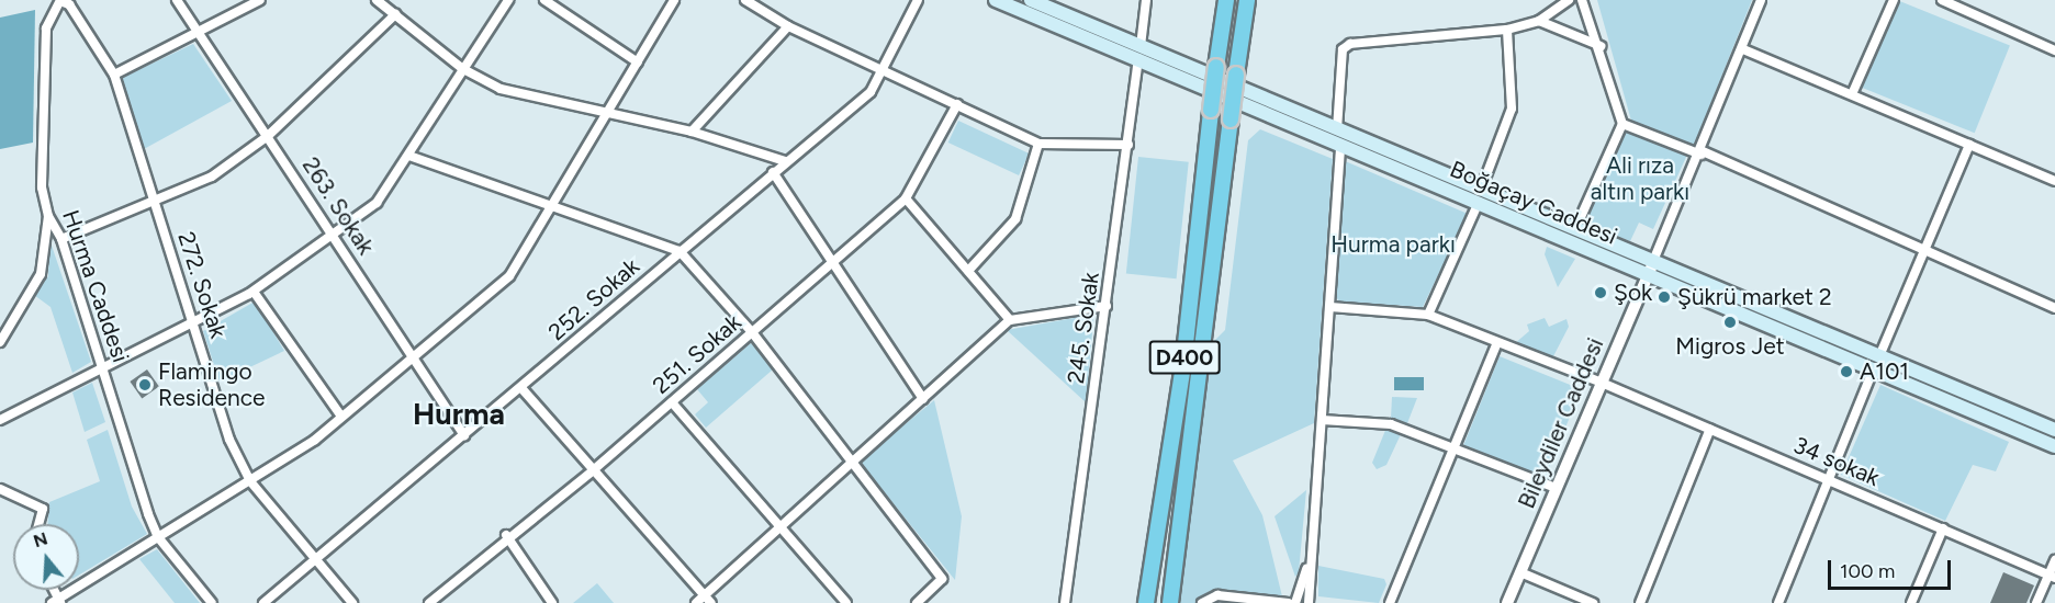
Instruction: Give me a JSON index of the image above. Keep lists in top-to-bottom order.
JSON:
{
  "streets": {
    "highway": ["D400"],
    "main road": ["Boğaçay Caddesi"],
    "street": [
      "263. Sokak",
      "272. Sokak",
      "Hurma Caddesi",
      "252. Sokak",
      "245. Sokak",
      "251. Sokak",
      "Bileydiler Caddesi",
      "34 sokak"
    ]
  },
  "crossings": [
    ["Boğaçay Caddesi", "245. Sokak"],
    ["Boğaçay Caddesi", "Bileydiler Caddesi"],
    ["263. Sokak", "252. Sokak"],
    ["272. Sokak", "Hurma Caddesi"],
    ["272. Sokak", "252. Sokak"],
    ["Bileydiler Caddesi", "34 sokak"]
  ],
  "districts": ["Hurma"],
  "parks": ["Ali rıza altın parkı", "Hurma parkı"],
  "places": [
    "Şok",
    "Şükrü market 2",
    "Migros Jet",
    "A101",
    "Flamingo Residence"
  ],
  "scale_bar": "100 m",
  "north": "top"
}
